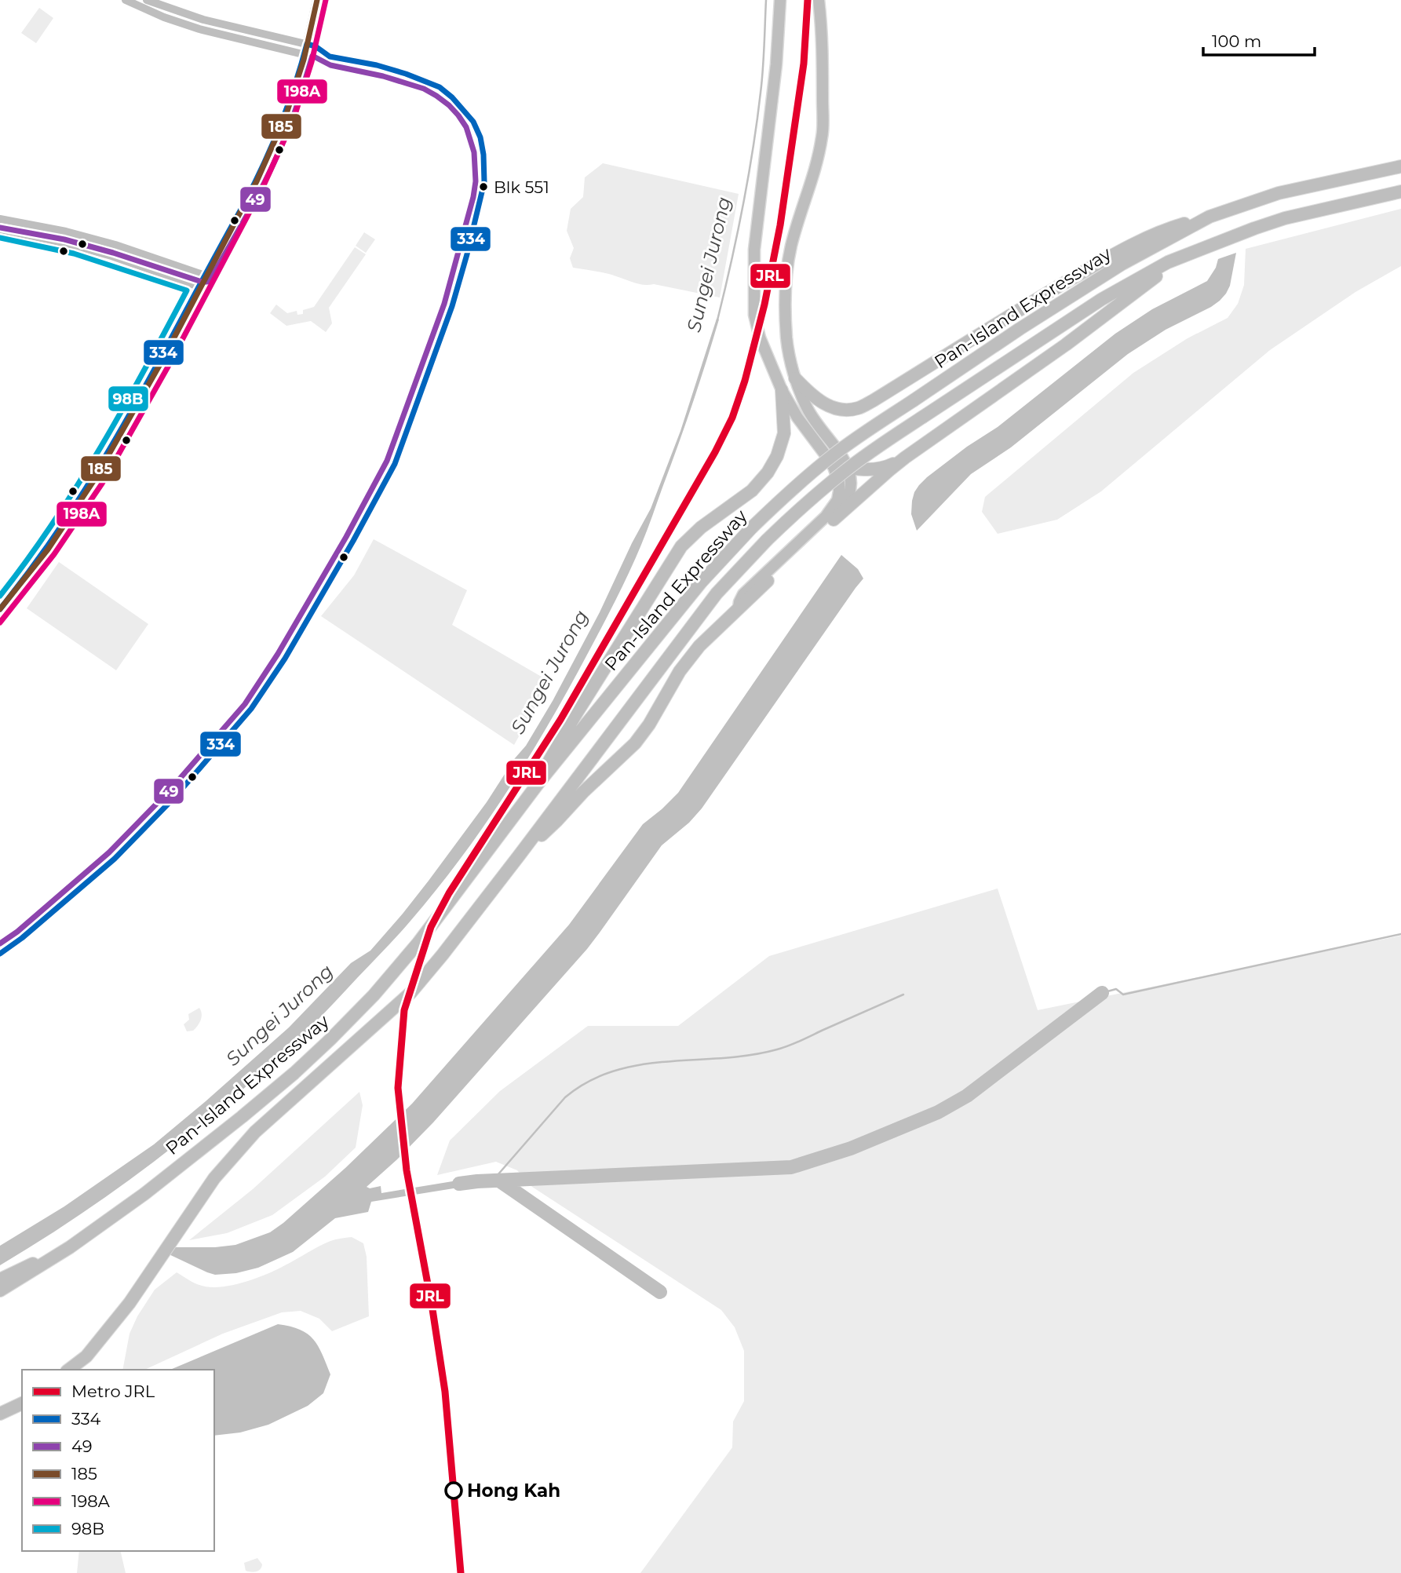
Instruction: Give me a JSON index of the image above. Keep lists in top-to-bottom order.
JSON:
{
  "streets": {
    "highway": ["Pan-Island Expressway"]
  },
  "water": ["Sungei Jurong"],
  "places": ["Blk 551", "Hong Kah"],
  "lines": [
    "metro line JRL",
    "transit line 185",
    "transit line 198A",
    "transit line 334",
    "transit line 49",
    "transit line 98B"
  ],
  "legend": [
    "Metro JRL",
    "334",
    "49",
    "185",
    "198A",
    "98B"
  ],
  "scale_bar": "100 m"
}
